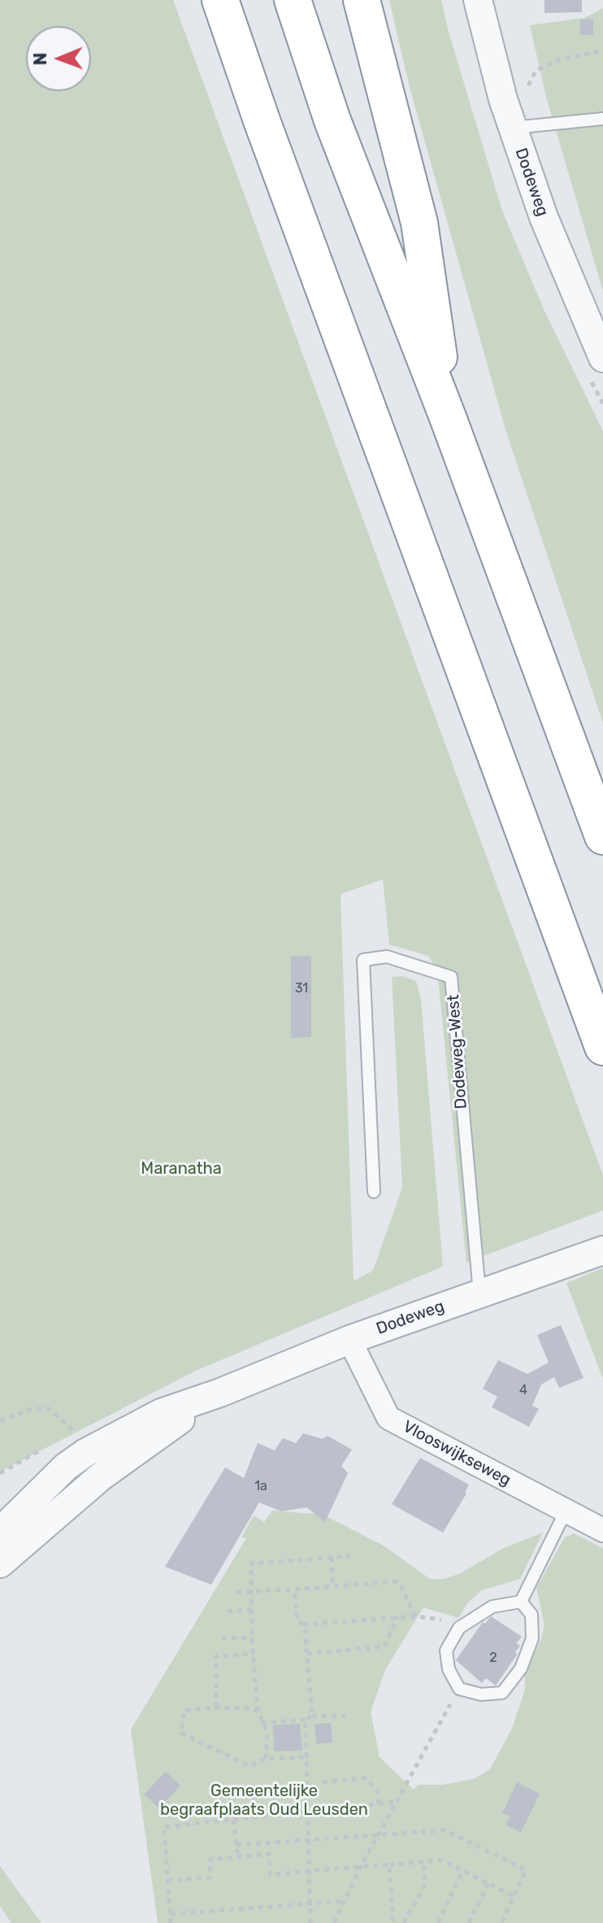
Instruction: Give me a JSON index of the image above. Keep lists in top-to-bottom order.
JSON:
{
  "streets": {
    "street": ["Dodeweg", "Vlooswijkseweg"],
    "lane": ["Dodeweg-West"]
  },
  "crossings": [
    ["Dodeweg", "Dodeweg-West"],
    ["Dodeweg", "Vlooswijkseweg"]
  ],
  "parks": ["Maranatha", "Gemeentelijke begraafplaats Oud Leusden"],
  "house_numbers": [
    "31",
    "4",
    "1a",
    "2"
  ],
  "north": "left"
}
